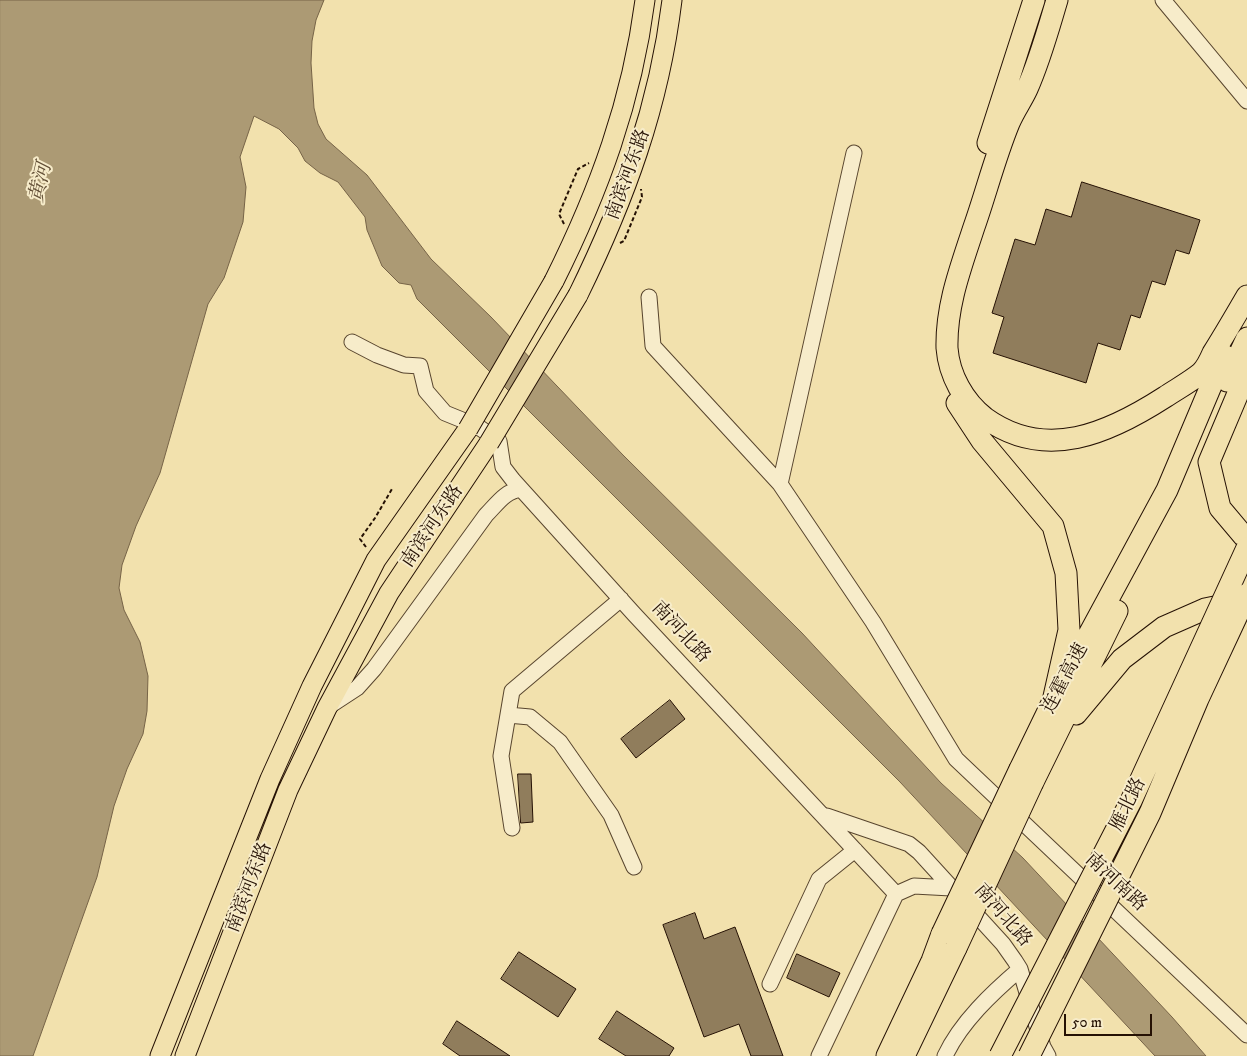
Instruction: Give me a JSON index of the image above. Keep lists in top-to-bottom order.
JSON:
{
  "streets": {
    "highway": ["连霍高速", "雁北路"],
    "main road": ["南滨河东路"],
    "street": ["南河北路", "南河南路"]
  },
  "water": ["黄河"],
  "scale_bar": "50 m"
}
